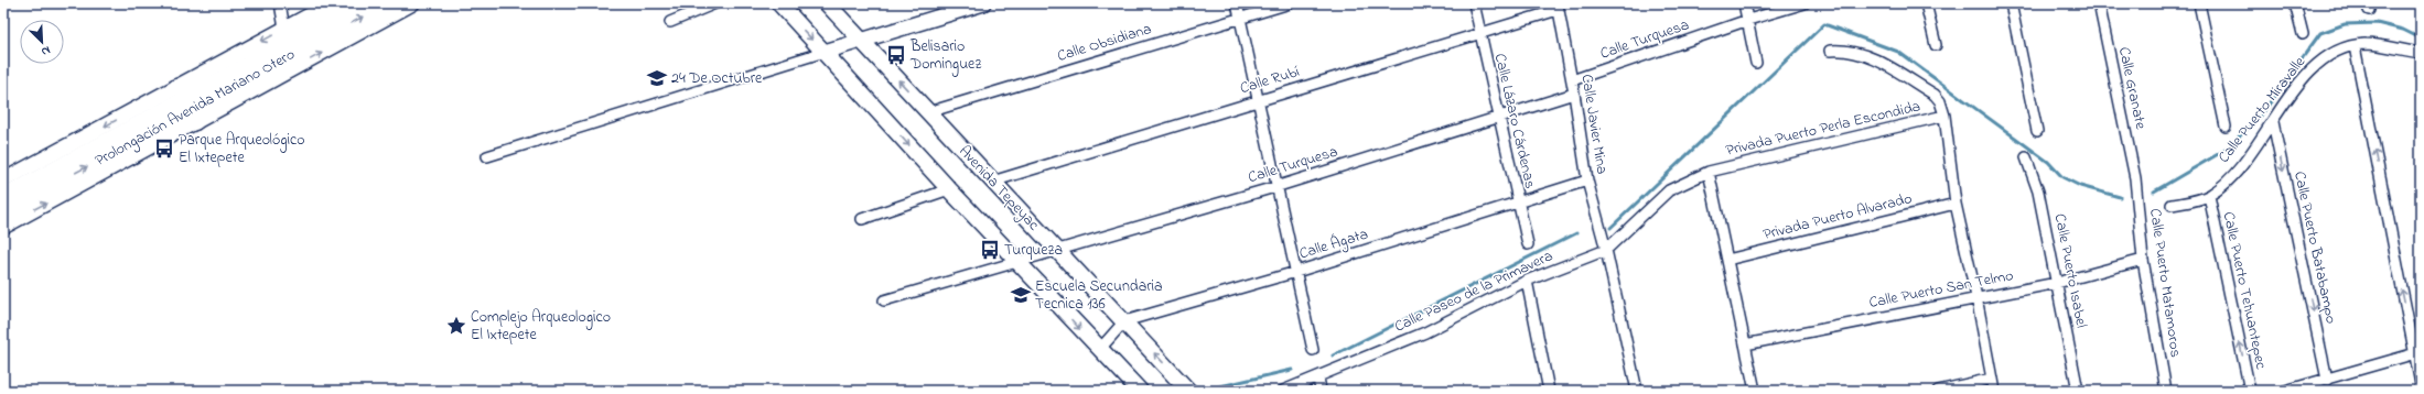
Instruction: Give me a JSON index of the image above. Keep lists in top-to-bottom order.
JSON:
{
  "streets": {
    "main road": ["Prolongación Avenida Mariano Otero", "Avenida Tepeyac"],
    "street": [
      "Calle Turquesa",
      "Calle Obsidiana",
      "Calle Rubí",
      "Calle Granate",
      "Calle Puerto Miravalle",
      "Calle Lázaro Cárdenas",
      "Calle Javier Mina",
      "Privada Puerto Perla Escondida",
      "Privada Puerto Alvarado",
      "Calle Ágata",
      "Calle Puerto Batabampo",
      "Calle Puerto Isabel",
      "Calle Puerto Matamoros",
      "Calle Puerto San Telmo",
      "Calle Puerto Tehuantepec",
      "Calle Paseo de la Primavera"
    ]
  },
  "crossings": [
    ["Calle Turquesa", "Calle Lázaro Cárdenas"],
    ["Calle Turquesa", "Calle Javier Mina"],
    ["Calle Turquesa", "Avenida Tepeyac"],
    ["Calle Obsidiana", "Avenida Tepeyac"],
    ["Calle Rubí", "Calle Lázaro Cárdenas"],
    ["Calle Rubí", "Calle Javier Mina"],
    ["Calle Rubí", "Avenida Tepeyac"],
    ["Calle Granate", "Calle Puerto Matamoros"],
    ["Calle Puerto Miravalle", "Calle Puerto Batabampo"],
    ["Calle Puerto Miravalle", "Calle Puerto Tehuantepec"],
    ["Calle Lázaro Cárdenas", "Calle Ágata"],
    ["Calle Javier Mina", "Calle Ágata"],
    ["Calle Javier Mina", "Calle Paseo de la Primavera"],
    ["Privada Puerto Perla Escondida", "Calle Paseo de la Primavera"],
    ["Avenida Tepeyac", "Calle Ágata"],
    ["Calle Puerto Isabel", "Calle Puerto San Telmo"],
    ["Calle Puerto Matamoros", "Calle Puerto San Telmo"]
  ],
  "one_way": ["Calle Puerto Batabampo", "Calle Puerto Tehuantepec"],
  "places": {
    "bus stop": ["Belisario Dominguez", "Parque Arqueológico El Ixtepete", "Turqueza"],
    "school or university": ["24 De Octubre", "Escuela Secundaria Tecnica 136"],
    "place": ["Complejo Arqueologico El Ixtepete"]
  },
  "north": "bottom right"
}
